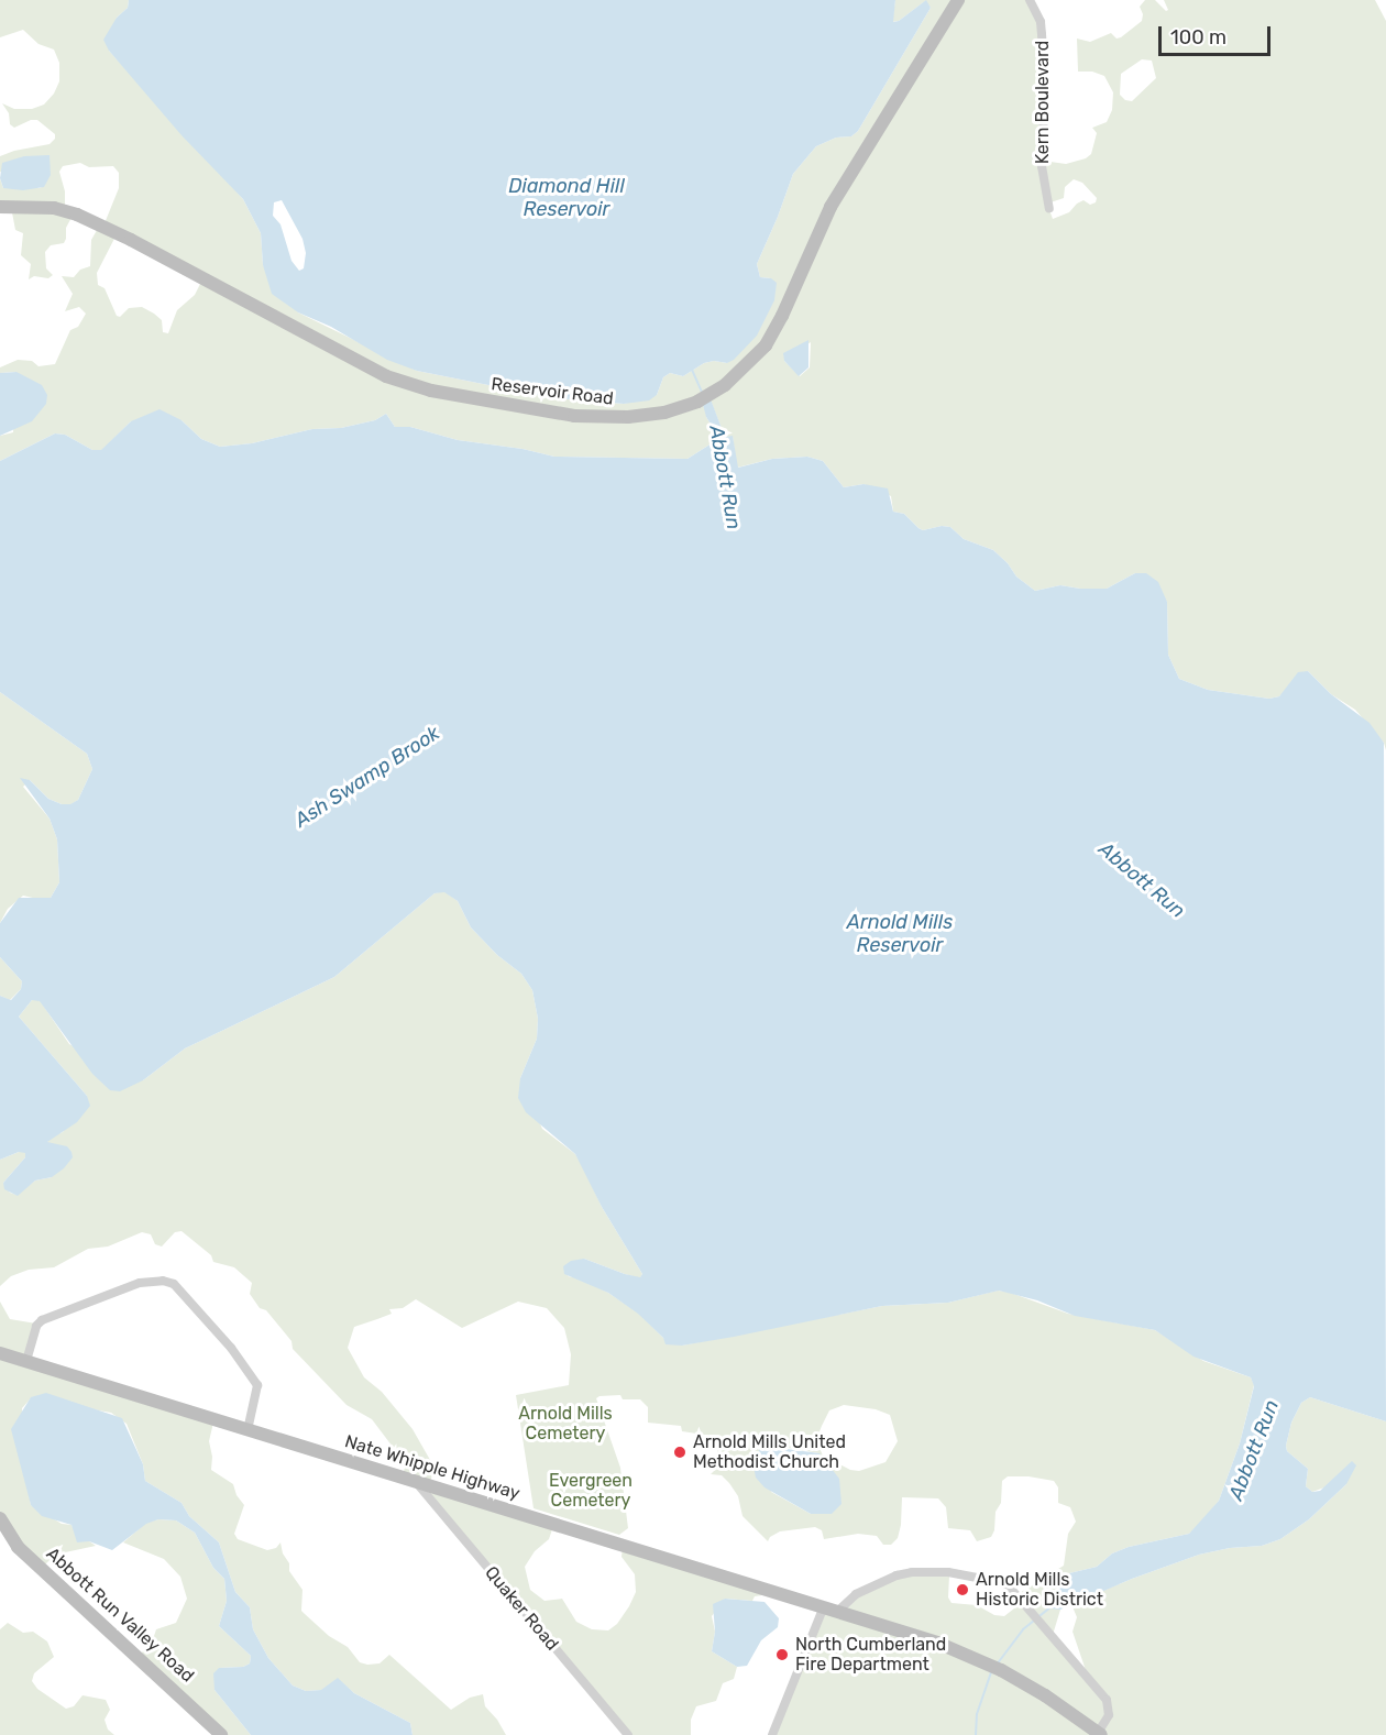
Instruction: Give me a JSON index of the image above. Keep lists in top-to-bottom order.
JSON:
{
  "streets": {
    "street": [
      "Kern Boulevard",
      "Reservoir Road",
      "Nate Whipple Highway",
      "Quaker Road",
      "Abbott Run Valley Road"
    ]
  },
  "crossings": [
    ["Nate Whipple Highway", "Quaker Road"]
  ],
  "water": [
    "Diamond Hill Reservoir",
    "Abbott Run",
    "Ash Swamp Brook",
    "Arnold Mills Reservoir"
  ],
  "parks": ["Arnold Mills Cemetery", "Evergreen Cemetery"],
  "places": ["Arnold Mills United Methodist Church", "Arnold Mills Historic District", "North Cumberland Fire Department"],
  "scale_bar": "100 m"
}
